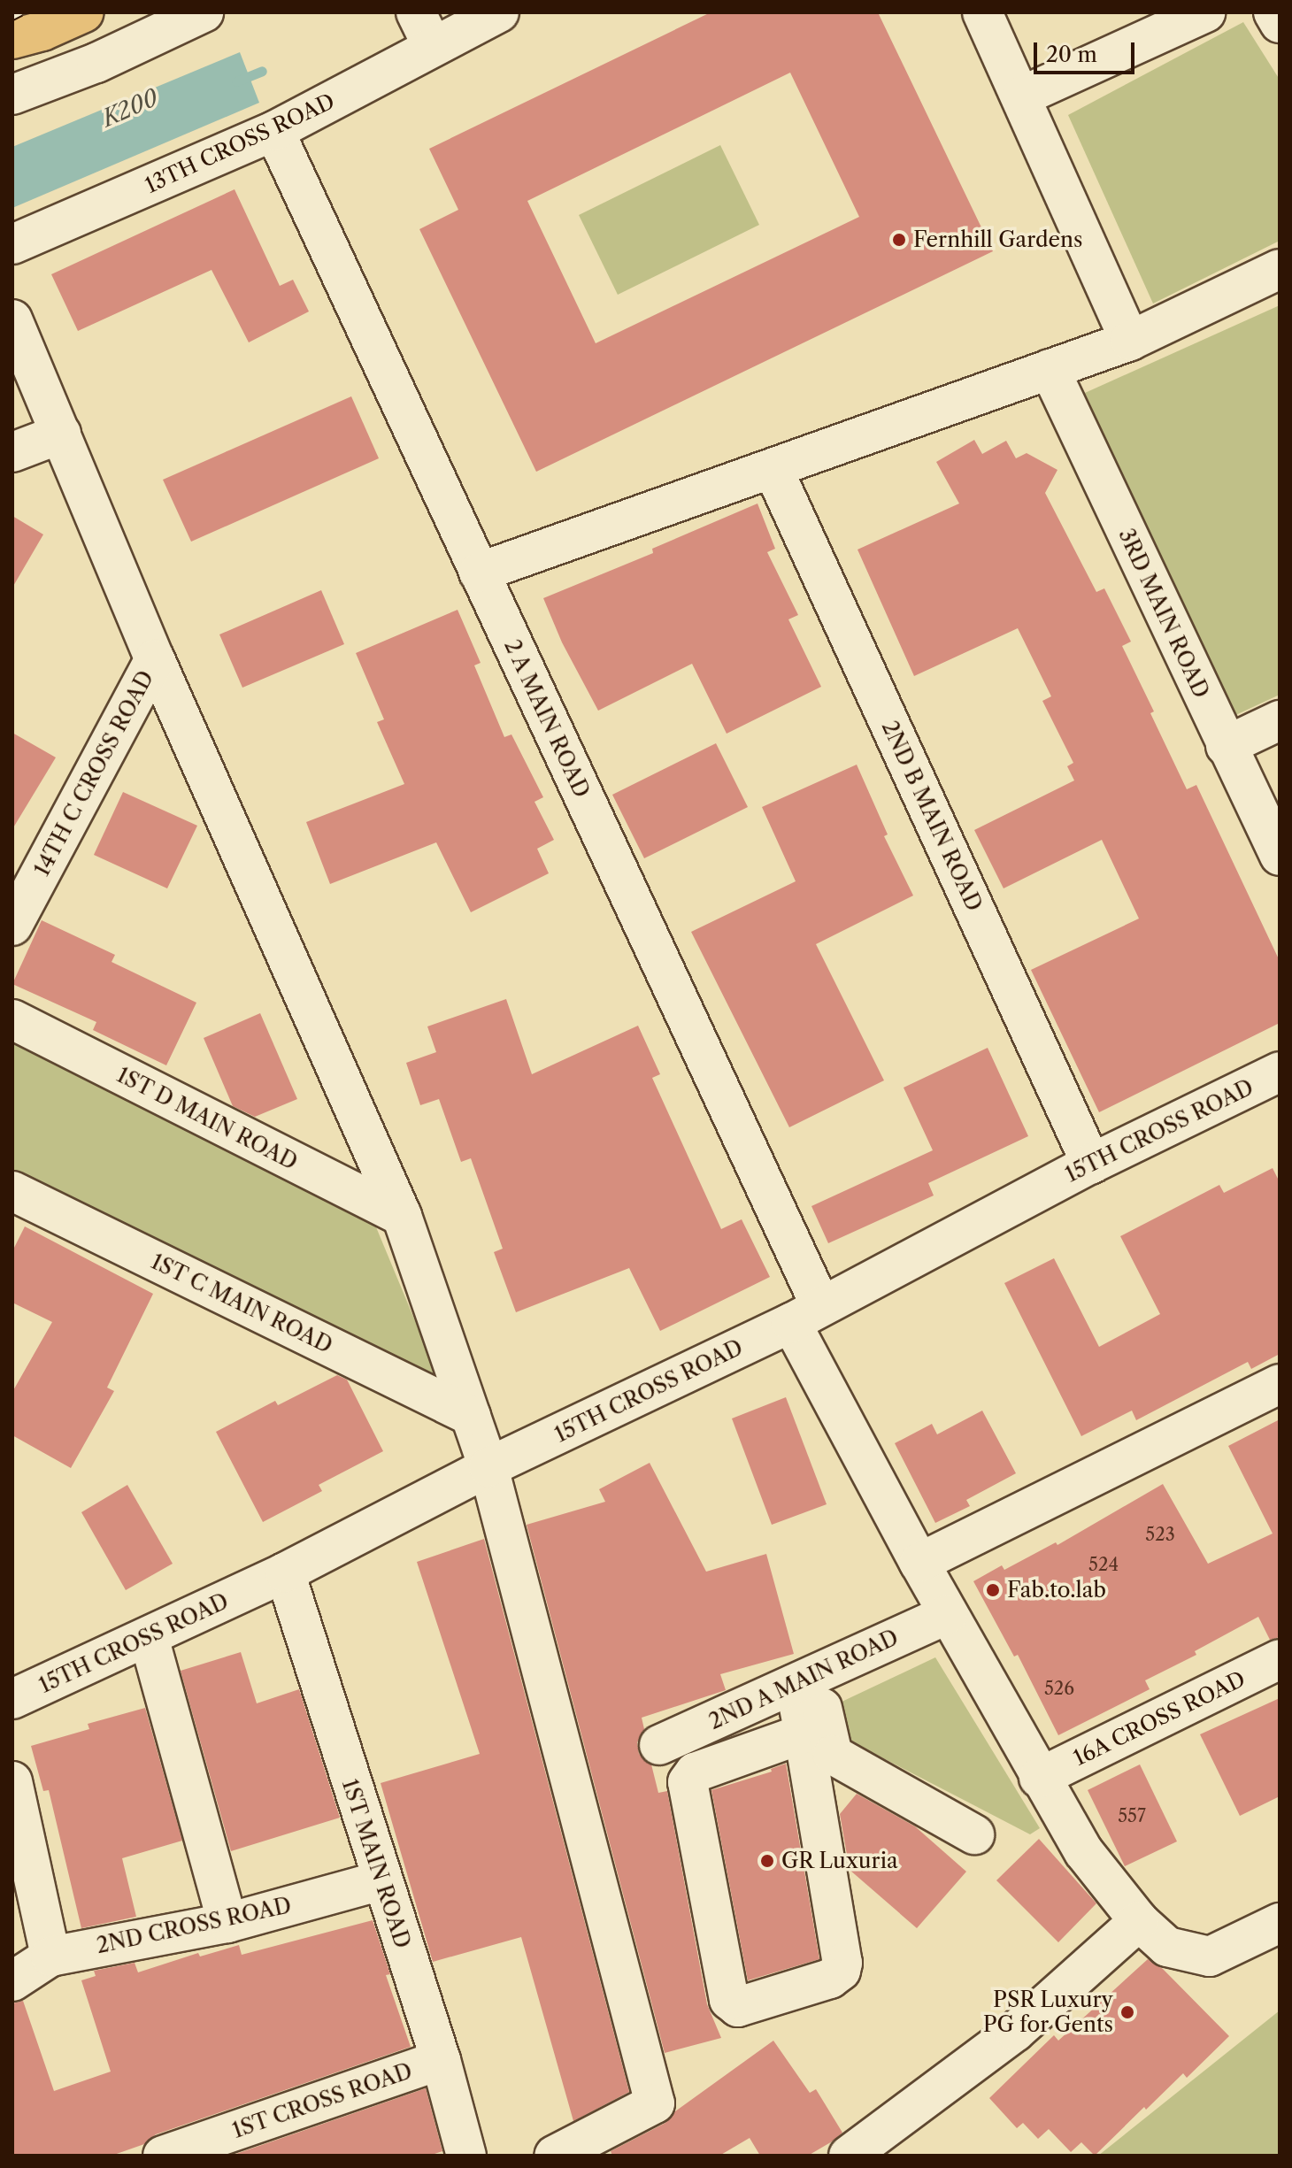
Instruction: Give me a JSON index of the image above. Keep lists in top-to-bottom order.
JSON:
{
  "streets": {
    "street": [
      "13TH CROSS ROAD",
      "3RD MAIN ROAD",
      "2 A MAIN ROAD",
      "14TH C CROSS ROAD",
      "2ND B MAIN ROAD",
      "1ST D MAIN ROAD",
      "15TH CROSS ROAD",
      "1ST C MAIN ROAD",
      "2ND A MAIN ROAD",
      "16A CROSS ROAD",
      "1ST MAIN ROAD",
      "2ND CROSS ROAD",
      "1ST CROSS ROAD"
    ]
  },
  "crossings": [
    ["13TH CROSS ROAD", "2 A MAIN ROAD"],
    ["2 A MAIN ROAD", "15TH CROSS ROAD"],
    ["2 A MAIN ROAD", "2ND A MAIN ROAD"],
    ["2 A MAIN ROAD", "16A CROSS ROAD"],
    ["2ND B MAIN ROAD", "15TH CROSS ROAD"],
    ["15TH CROSS ROAD", "1ST MAIN ROAD"],
    ["1ST MAIN ROAD", "2ND CROSS ROAD"],
    ["1ST MAIN ROAD", "1ST CROSS ROAD"]
  ],
  "water": ["K200"],
  "places": [
    "Fernhill Gardens",
    "Fab.to.lab",
    "GR Luxuria",
    "PSR Luxury PG for Gents"
  ],
  "house_numbers": [
    "523",
    "524",
    "526",
    "557"
  ],
  "scale_bar": "20 m"
}
